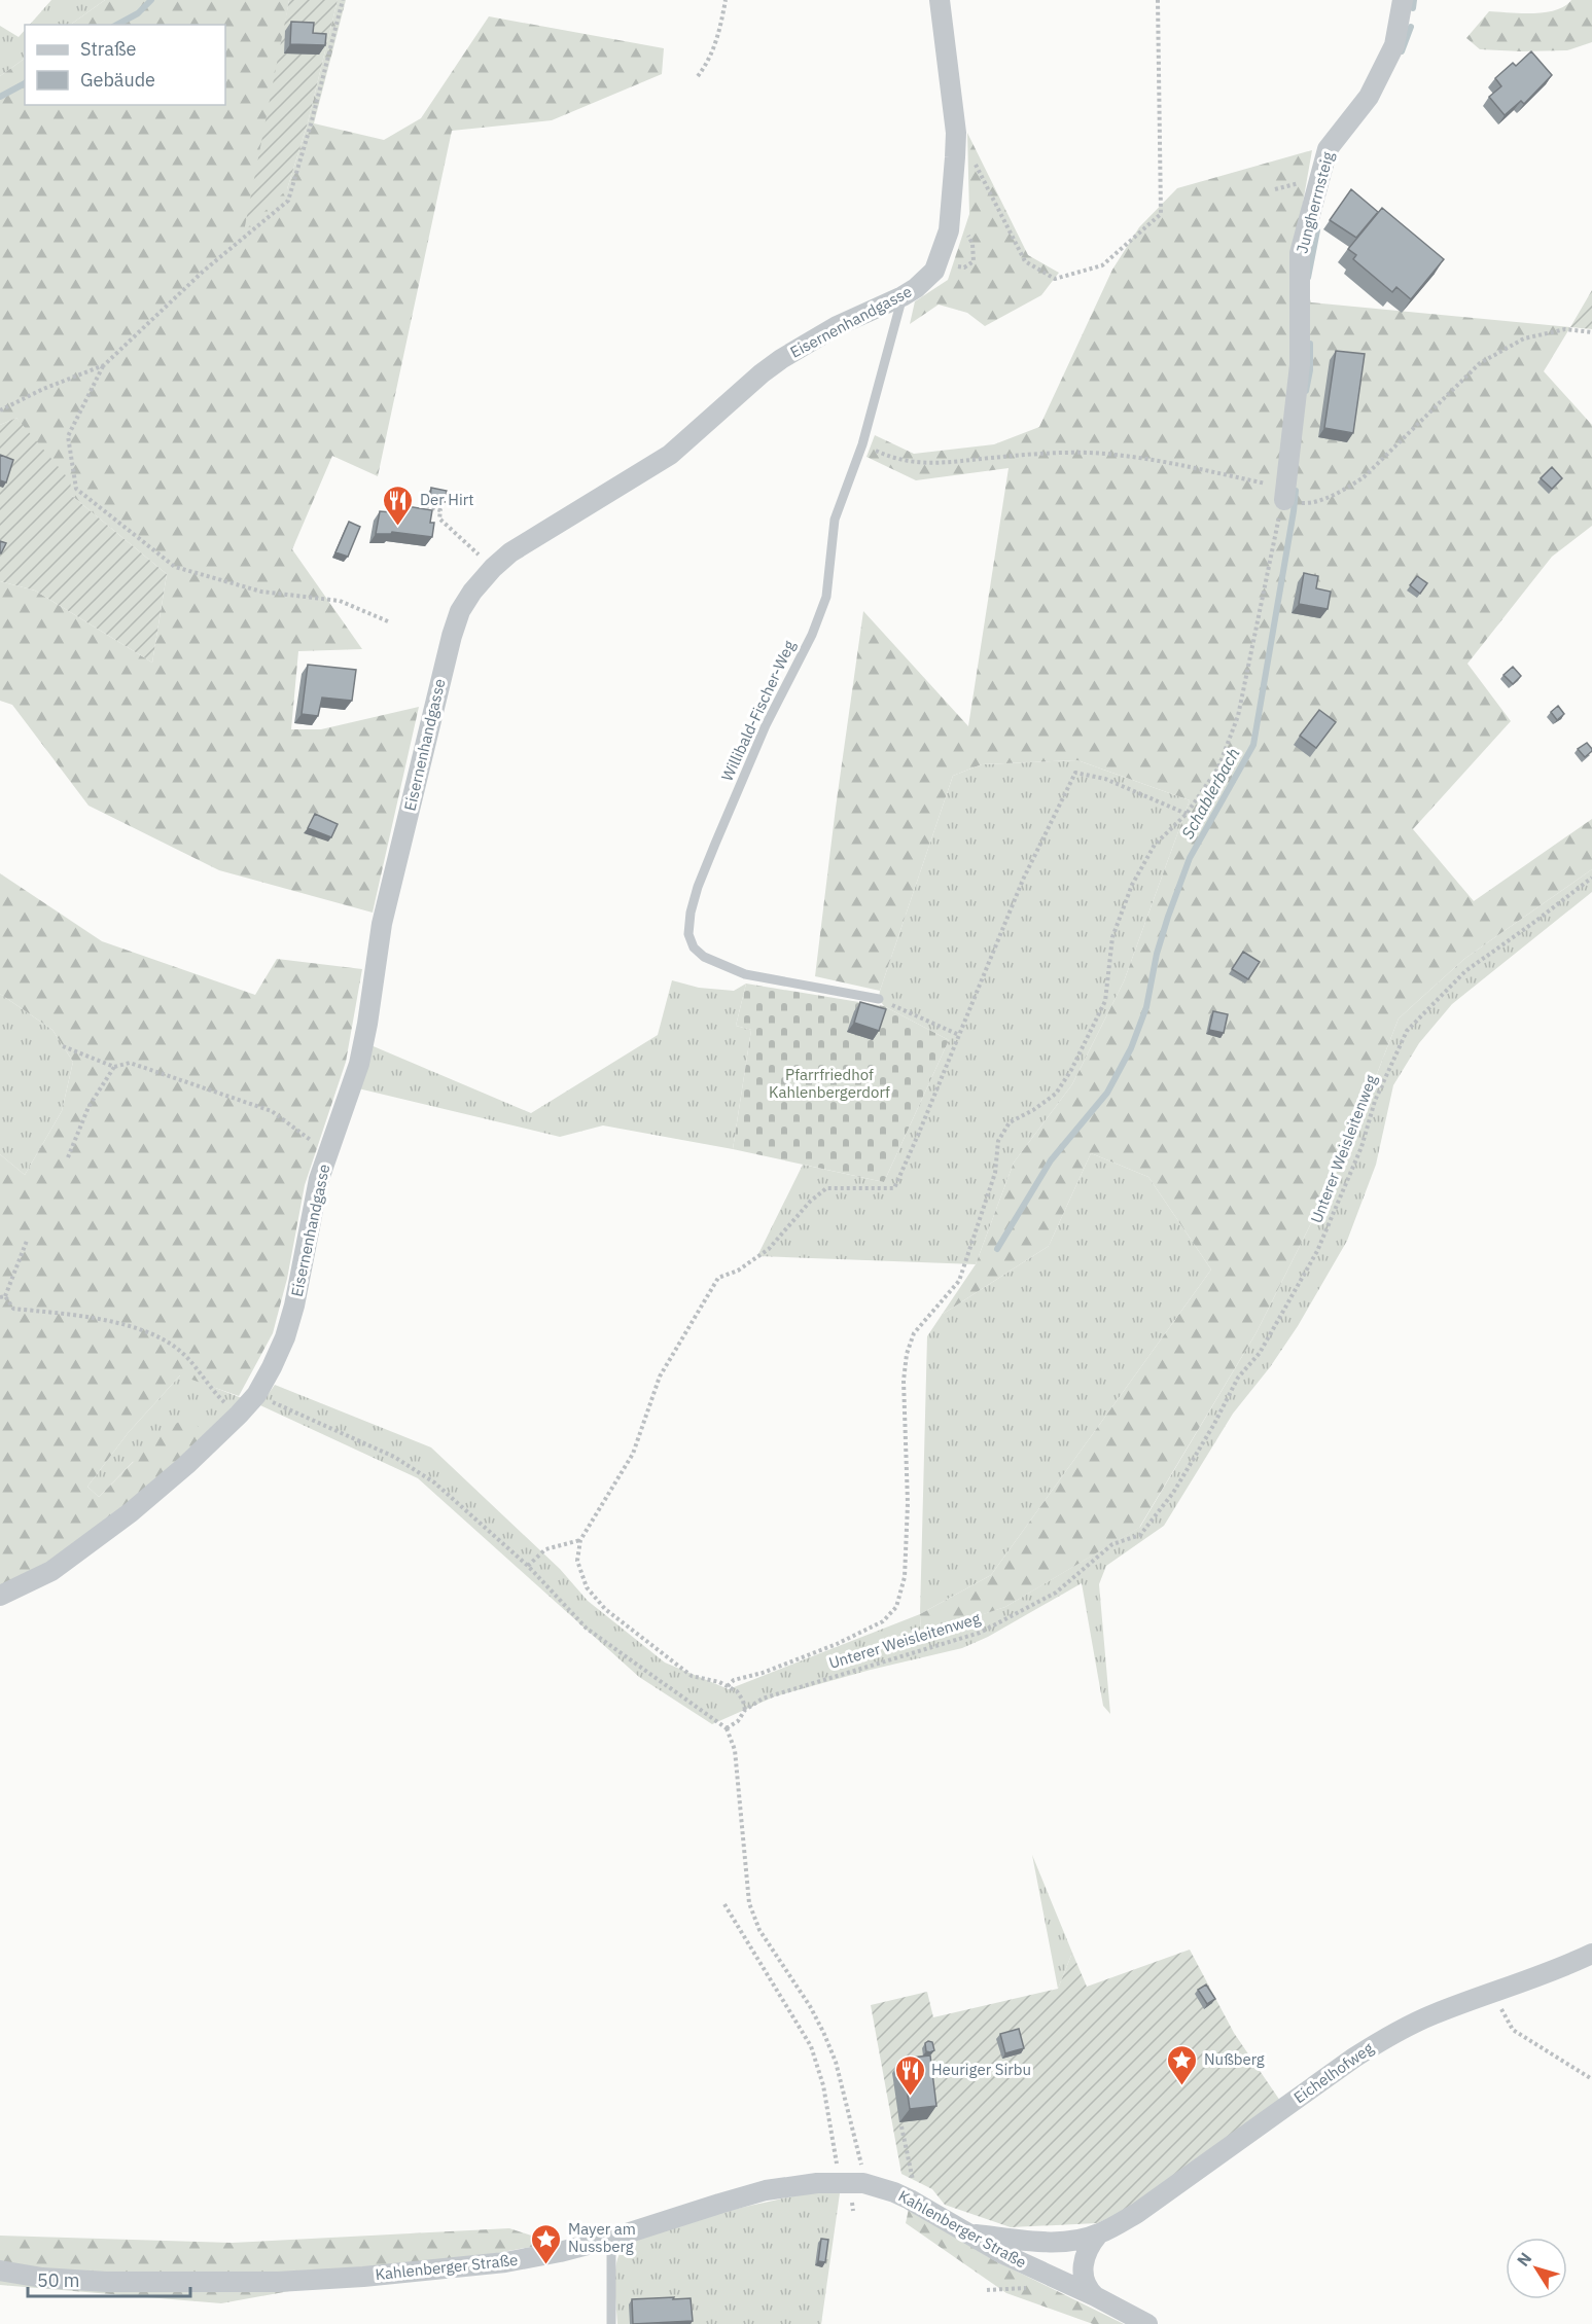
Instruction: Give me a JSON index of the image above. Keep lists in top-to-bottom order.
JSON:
{
  "streets": {
    "street": [
      "Jungherrnsteig",
      "Eisernenhandgasse",
      "Eichelhofweg",
      "Kahlenberger Straße"
    ],
    "lane": ["Willibald-Fischer-Weg"],
    "path": ["Unterer Weisleitenweg"]
  },
  "crossings": [
    ["Eisernenhandgasse", "Willibald-Fischer-Weg"],
    ["Eichelhofweg", "Kahlenberger Straße"]
  ],
  "water": ["Schablerbach"],
  "parks": ["Pfarrfriedhof Kahlenbergerdorf"],
  "places": {
    "restaurant": ["Der Hirt", "Heuriger Sirbu"],
    "place": ["Nußberg", "Mayer am Nussberg"]
  },
  "legend": ["Straße", "Gebäude"],
  "scale_bar": "50 m",
  "north": "top left"
}
